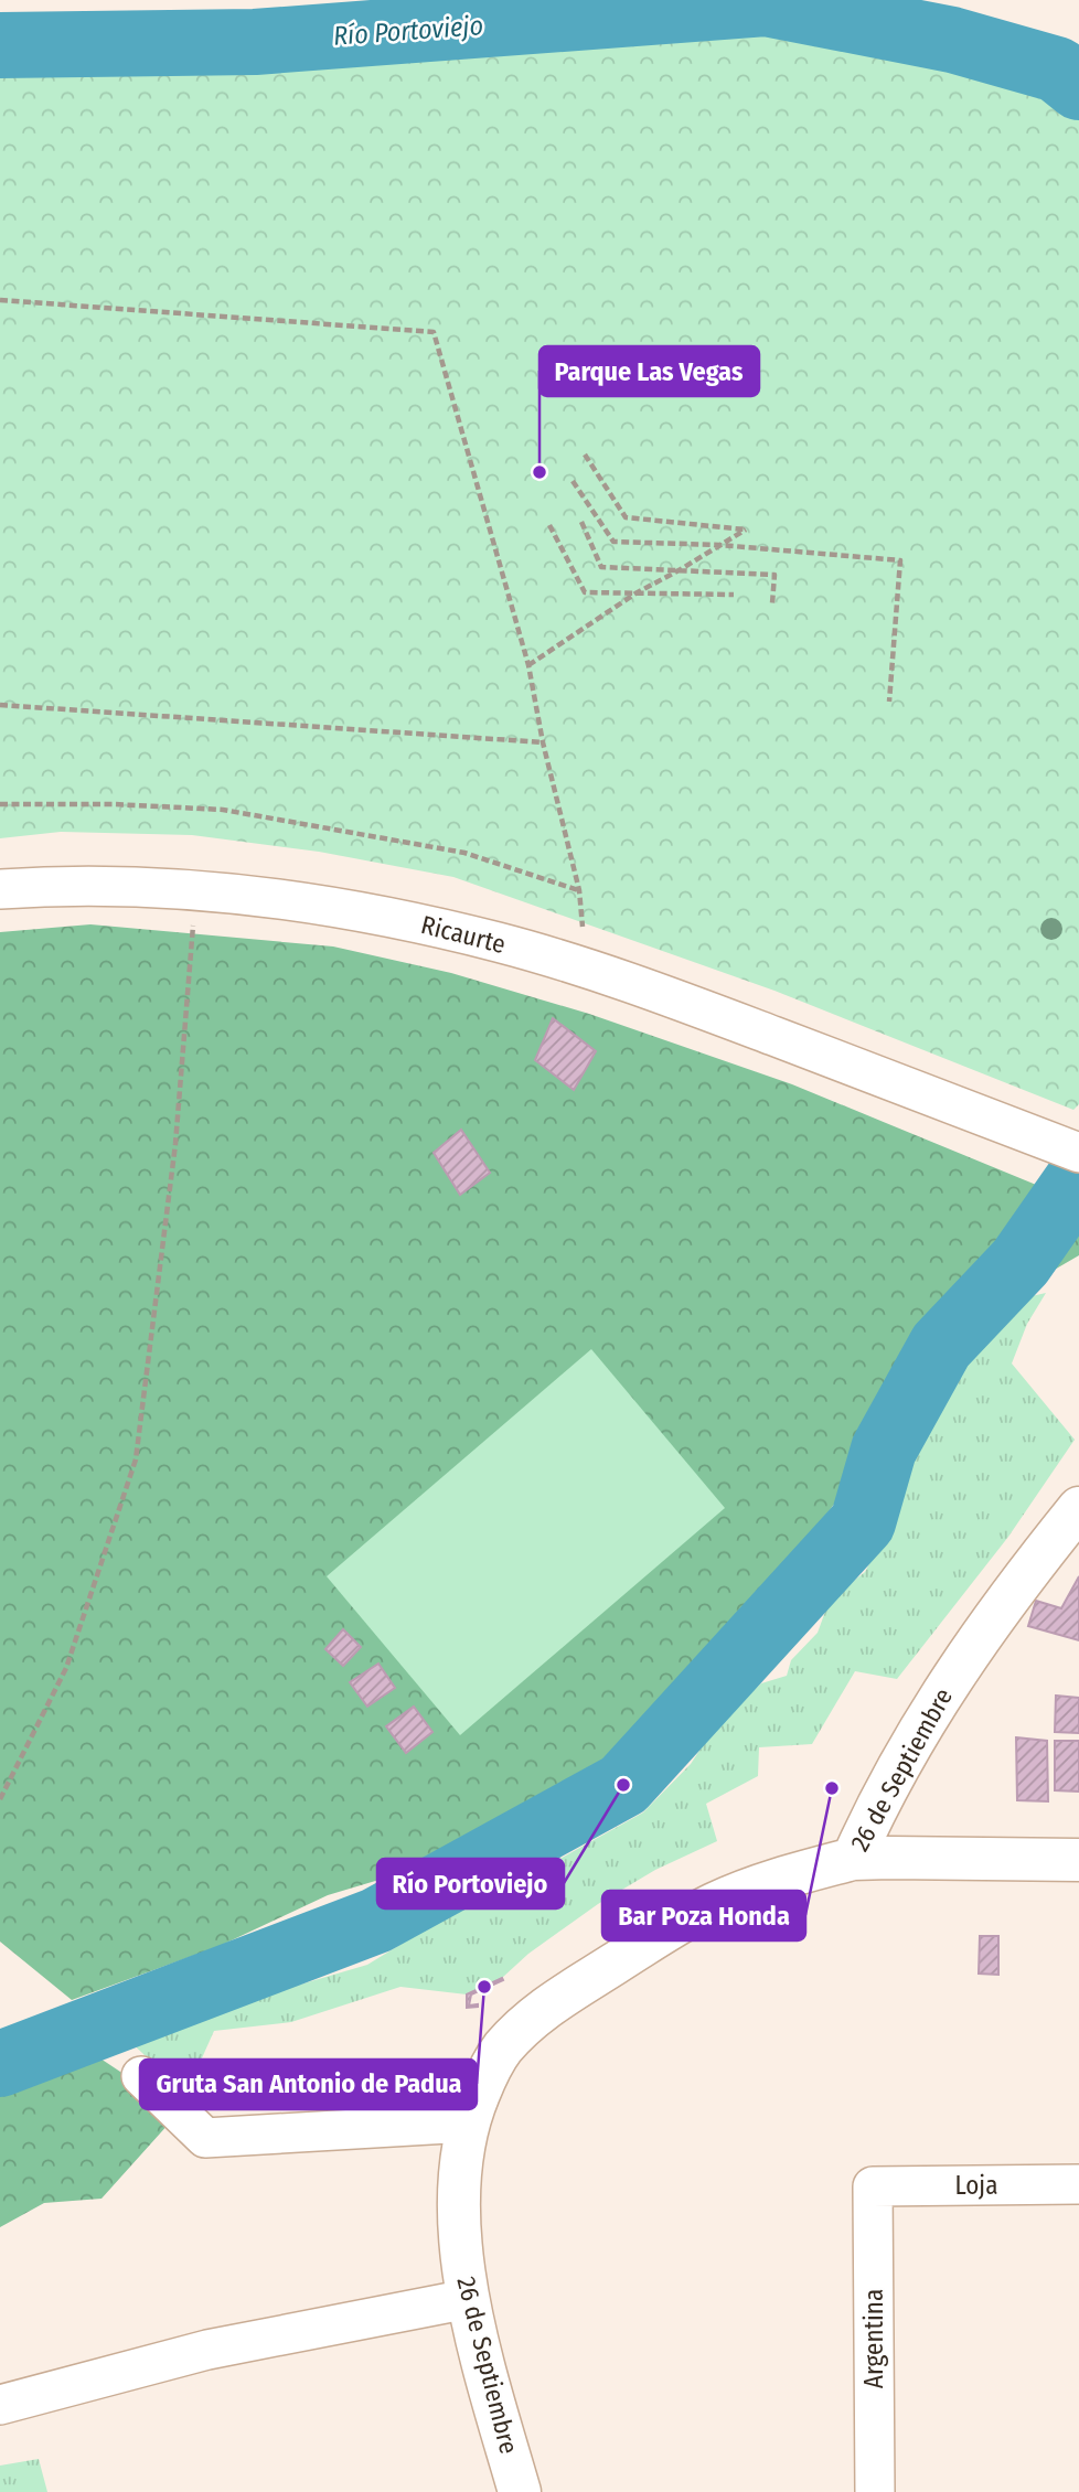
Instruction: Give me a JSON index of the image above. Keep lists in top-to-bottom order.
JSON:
{
  "streets": {
    "street": [
      "Ricaurte",
      "26 de Septiembre",
      "Loja",
      "Argentina"
    ]
  },
  "crossings": [
    ["Loja", "Argentina"]
  ],
  "water": ["Río Portoviejo"],
  "places": [
    "Parque Las Vegas",
    "Río Portoviejo",
    "Bar Poza Honda",
    "Gruta San Antonio de Padua"
  ]
}
